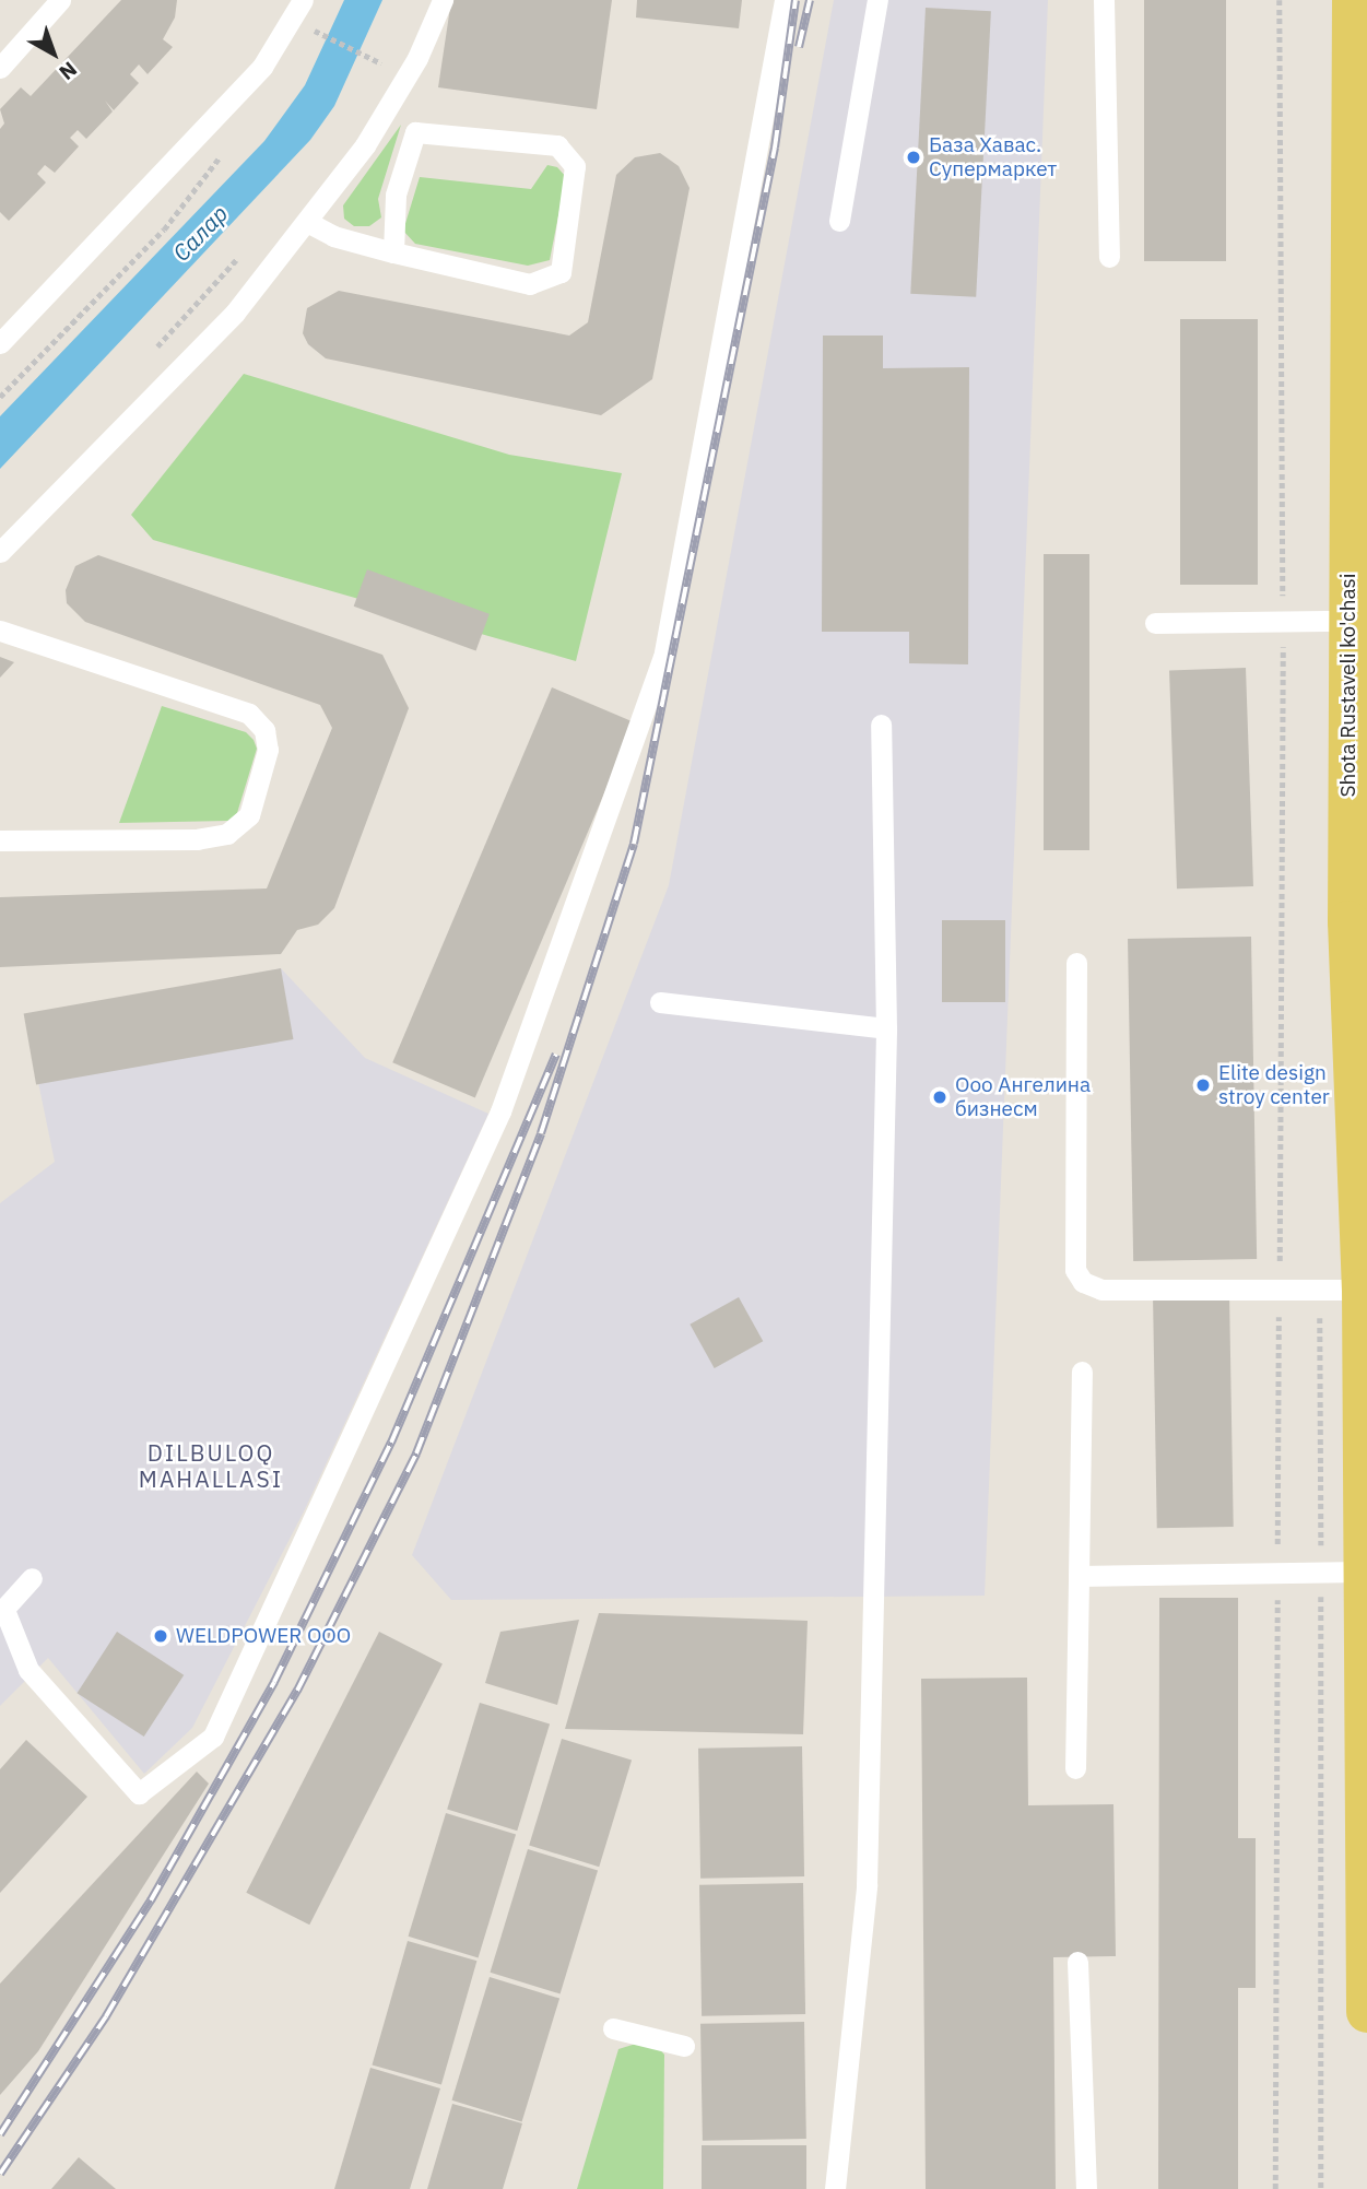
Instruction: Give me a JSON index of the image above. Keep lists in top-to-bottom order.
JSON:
{
  "streets": {
    "main road": ["Shota Rustaveli ko'chasi"]
  },
  "districts": ["DILBULOQ MAHALLASI"],
  "water": ["Салар"],
  "places": [
    "База Хавас. Супермаркет",
    "Elite design stroy center",
    "Ооо Ангелина бизнесм",
    "WELDPOWER ООО"
  ],
  "north": "bottom right"
}
